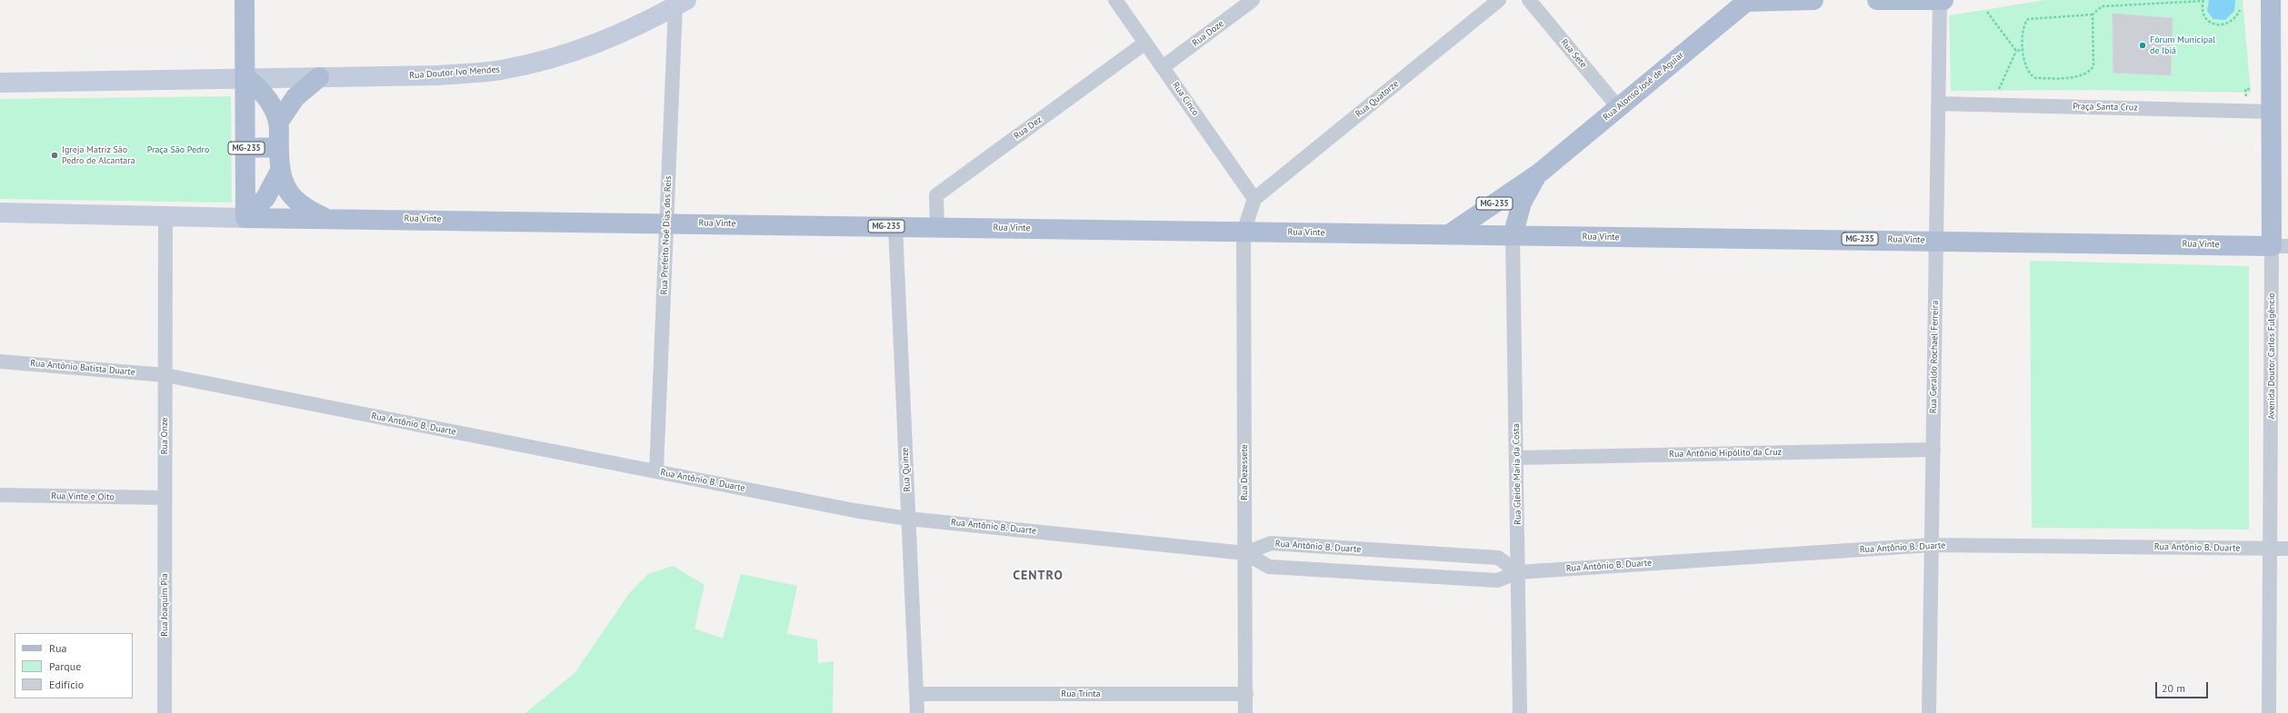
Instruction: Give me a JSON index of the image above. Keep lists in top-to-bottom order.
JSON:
{
  "streets": {
    "main road": [
      "Rua Alonso José de Aguiar",
      "MG-235",
      "Rua Vinte",
      "Avenida Doutor Carlos Fulgêncio"
    ],
    "street": [
      "Rua Doze",
      "Rua Sete",
      "Rua Doutor Ivo Mendes",
      "Rua Cinco",
      "Rua Quatorze",
      "Praça Santa Cruz",
      "Rua Dez",
      "Rua Prefeito Noé Dias dos Reis",
      "Rua Geraldo Rochael Ferreira",
      "Rua Antônio Batista Duarte",
      "Rua Antônio B. Duarte",
      "Rua Onze",
      "Rua Antônio Hipólito da Cruz",
      "Rua Quinze",
      "Rua Dezessete",
      "Rua Gleide Maria da Costa",
      "Rua Vinte e Oito",
      "Rua Joaquim Pia",
      "Rua Trinta"
    ]
  },
  "crossings": [
    ["Rua Doze", "Rua Cinco"],
    ["Rua Sete", "Rua Alonso José de Aguiar"],
    ["Rua Doutor Ivo Mendes", "MG-235"],
    ["Rua Doutor Ivo Mendes", "Rua Prefeito Noé Dias dos Reis"],
    ["Rua Alonso José de Aguiar", "MG-235"],
    ["Rua Cinco", "Rua Quatorze"],
    ["Rua Cinco", "Rua Dez"],
    ["Rua Cinco", "Rua Dezessete"],
    ["Rua Quatorze", "Rua Dezessete"],
    ["Praça Santa Cruz", "Avenida Doutor Carlos Fulgêncio"],
    ["Praça Santa Cruz", "Rua Geraldo Rochael Ferreira"],
    ["Rua Dez", "Rua Vinte"],
    ["MG-235", "Rua Vinte"],
    ["Rua Vinte", "Rua Prefeito Noé Dias dos Reis"],
    ["Rua Vinte", "Avenida Doutor Carlos Fulgêncio"],
    ["Rua Vinte", "Rua Geraldo Rochael Ferreira"],
    ["Rua Vinte", "Rua Quinze"],
    ["Rua Vinte", "Rua Dezessete"],
    ["Rua Vinte", "Rua Gleide Maria da Costa"],
    ["Rua Prefeito Noé Dias dos Reis", "Rua Antônio B. Duarte"],
    ["Avenida Doutor Carlos Fulgêncio", "Rua Antônio B. Duarte"],
    ["Rua Geraldo Rochael Ferreira", "Rua Antônio B. Duarte"],
    ["Rua Geraldo Rochael Ferreira", "Rua Antônio Hipólito da Cruz"],
    ["Rua Antônio Batista Duarte", "Rua Antônio B. Duarte"],
    ["Rua Antônio Batista Duarte", "Rua Onze"],
    ["Rua Antônio B. Duarte", "Rua Onze"],
    ["Rua Antônio B. Duarte", "Rua Quinze"],
    ["Rua Antônio B. Duarte", "Rua Dezessete"],
    ["Rua Antônio B. Duarte", "Rua Gleide Maria da Costa"],
    ["Rua Onze", "Rua Vinte e Oito"],
    ["Rua Onze", "Rua Joaquim Pia"],
    ["Rua Antônio Hipólito da Cruz", "Rua Gleide Maria da Costa"],
    ["Rua Quinze", "Rua Trinta"],
    ["Rua Dezessete", "Rua Trinta"],
    ["Rua Vinte e Oito", "Rua Joaquim Pia"]
  ],
  "districts": ["CENTRO"],
  "parks": ["Praça São Pedro"],
  "places": ["Fórum Municipal de Ibiá", "Igreja Matriz São Pedro de Alcantara"],
  "legend": ["Rua", "Parque", "Edifício"],
  "scale_bar": "20 m"
}
